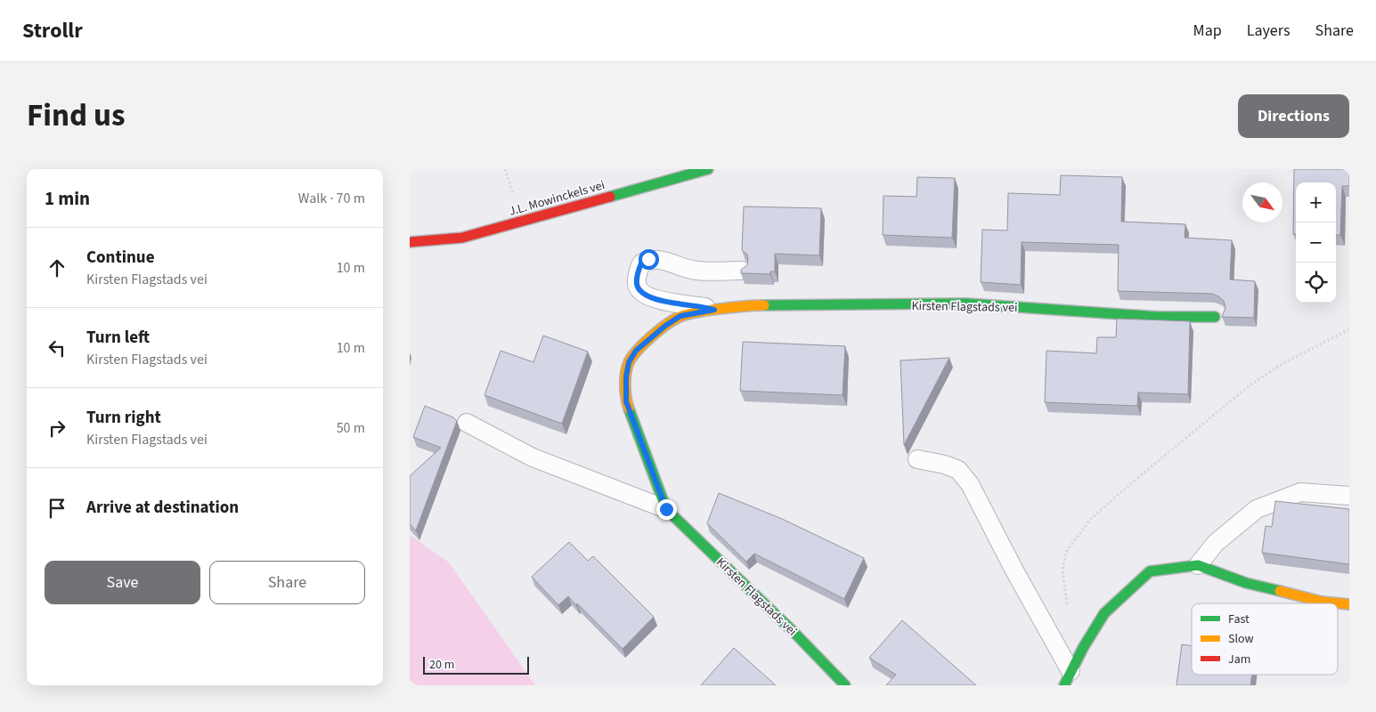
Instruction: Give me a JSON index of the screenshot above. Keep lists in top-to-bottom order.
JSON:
{
  "streets": {
    "street": ["J.L. Mowinckels vei", "Kirsten Flagstads vei"]
  },
  "legend": ["Fast", "Slow", "Jam"],
  "scale_bar": "20 m",
  "north": "bottom right",
  "page": {
    "header": "Strollr",
    "nav": ["Map", "Layers", "Share"],
    "title": "Find us",
    "buttons": [
      "Directions",
      ["Save", "Share"]
    ],
    "heading": ["1 min", "Walk · 70 m"],
    "map_buttons": ["+", "−"],
    "list": [
      ["Continue", "Kirsten Flagstads vei", "10 m"],
      ["Turn left", "Kirsten Flagstads vei", "10 m"],
      ["Turn right", "Kirsten Flagstads vei", "50 m"],
      "Arrive at destination"
    ],
    "scale": "20 m"
  }
}
